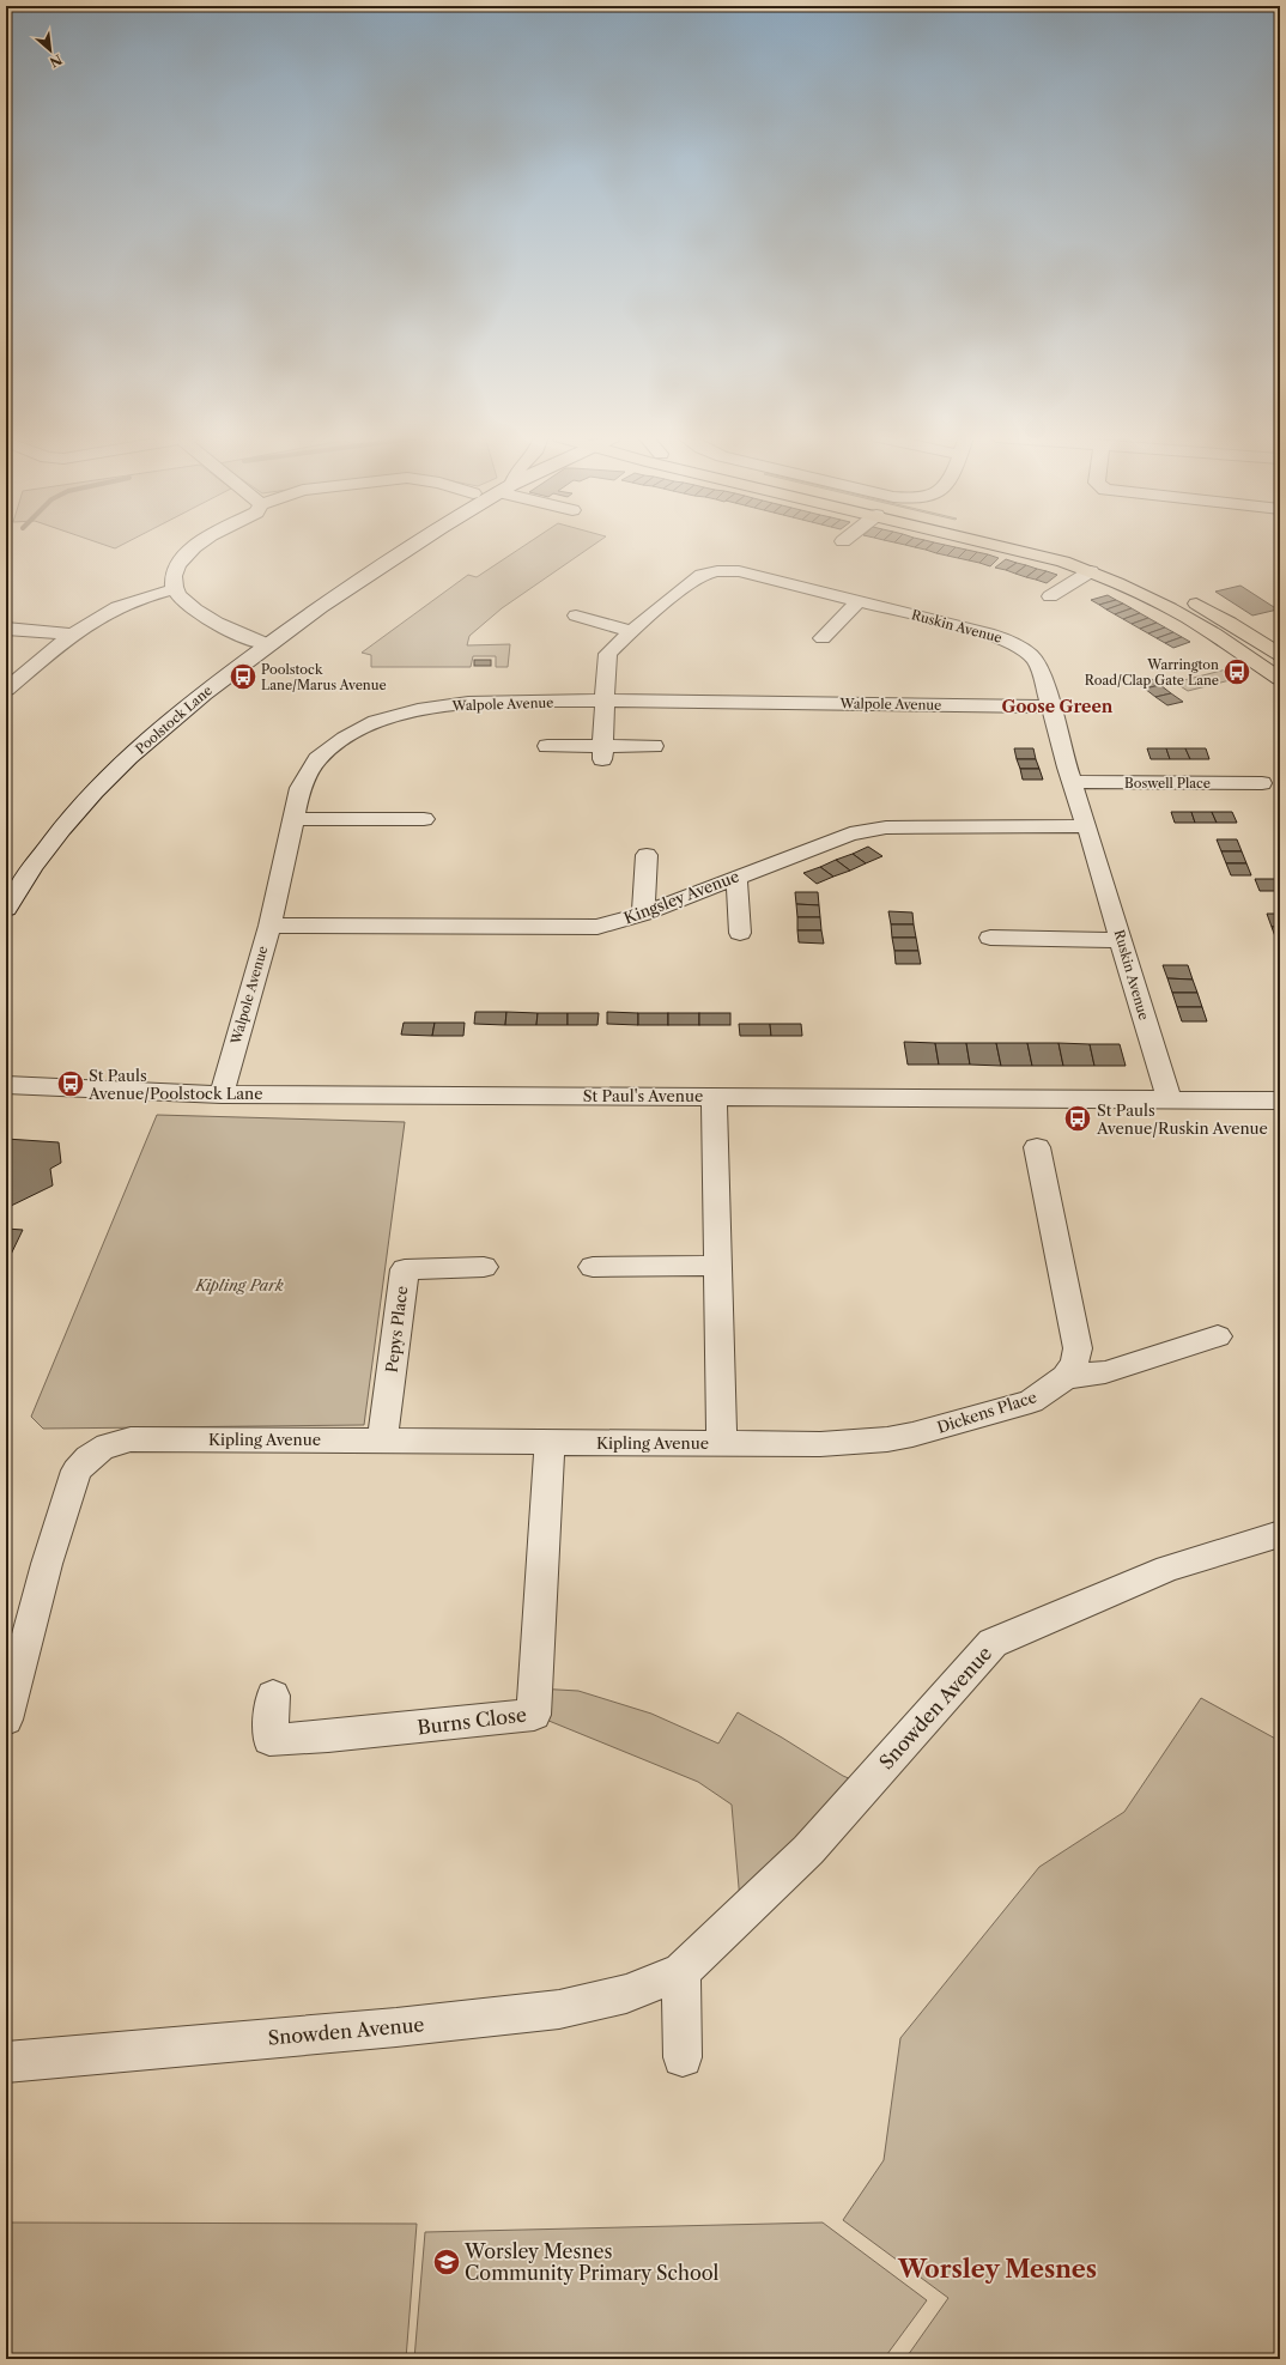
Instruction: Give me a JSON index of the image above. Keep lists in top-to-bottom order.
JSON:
{
  "streets": {
    "street": [
      "Ruskin Avenue",
      "Walpole Avenue",
      "Poolstock Lane",
      "Boswell Place",
      "Kingsley Avenue",
      "St Paul's Avenue",
      "Pepys Place",
      "Dickens Place",
      "Kipling Avenue",
      "Snowden Avenue",
      "Burns Close"
    ]
  },
  "crossings": [
    ["Ruskin Avenue", "Walpole Avenue"],
    ["Ruskin Avenue", "Boswell Place"],
    ["Ruskin Avenue", "Kingsley Avenue"],
    ["Ruskin Avenue", "St Paul's Avenue"],
    ["Walpole Avenue", "Kingsley Avenue"],
    ["Walpole Avenue", "St Paul's Avenue"],
    ["Pepys Place", "Kipling Avenue"],
    ["Dickens Place", "Kipling Avenue"],
    ["Kipling Avenue", "Burns Close"]
  ],
  "districts": ["Goose Green", "Worsley Mesnes"],
  "parks": ["Kipling Park"],
  "places": {
    "bus stop": [
      "Warrington Road/Clap Gate Lane",
      "Poolstock Lane/Marus Avenue",
      "St Pauls Avenue/Poolstock Lane",
      "St Pauls Avenue/Ruskin Avenue"
    ],
    "school or university": ["Worsley Mesnes Community Primary School"]
  },
  "north": "bottom right"
}
